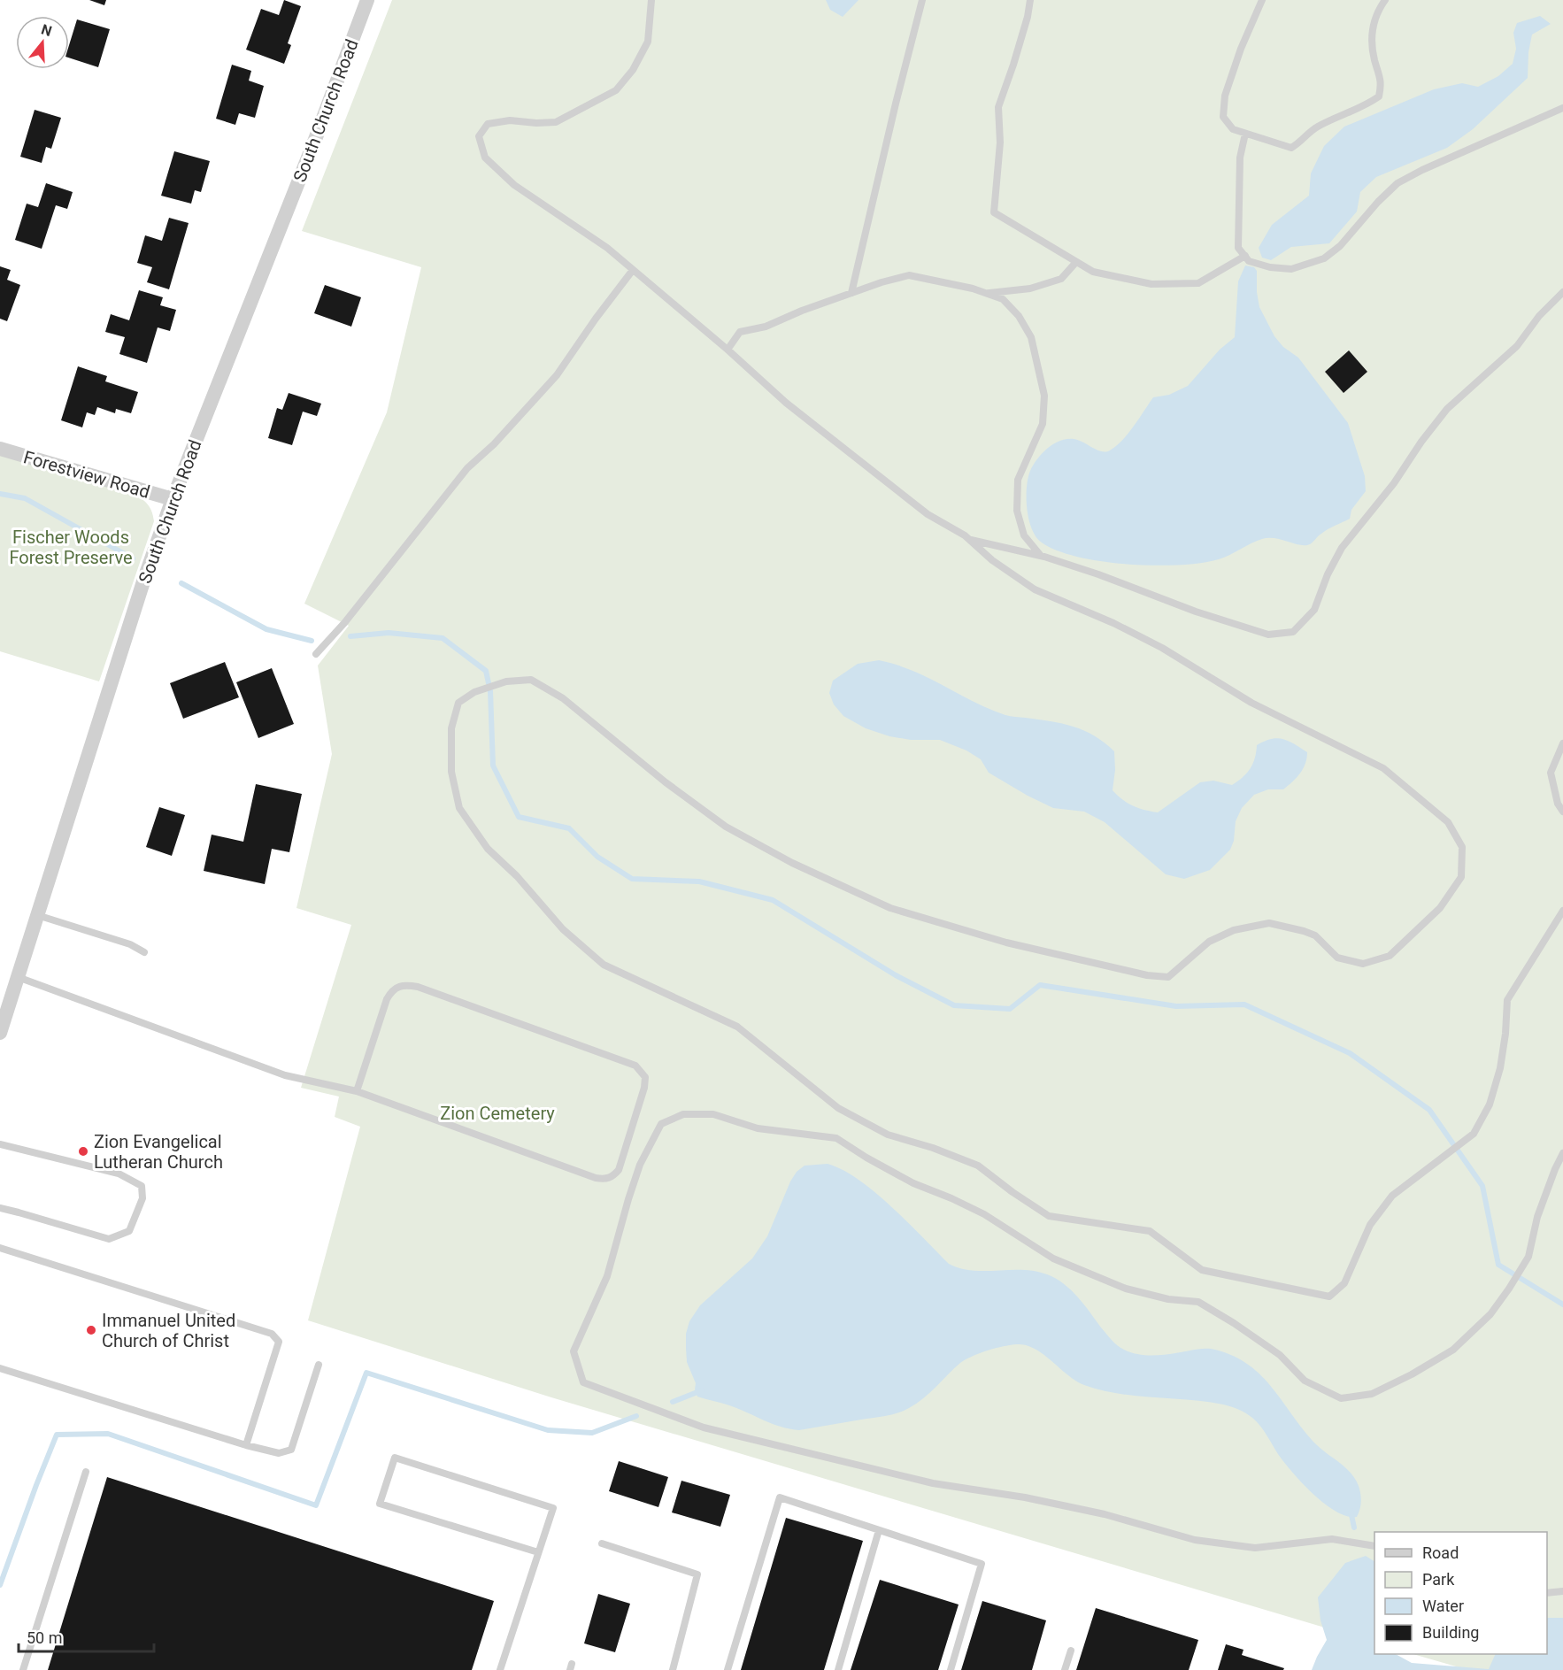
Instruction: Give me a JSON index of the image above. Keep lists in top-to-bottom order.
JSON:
{
  "streets": {
    "street": ["South Church Road", "Forestview Road"]
  },
  "crossings": [
    ["South Church Road", "Forestview Road"]
  ],
  "parks": ["Fischer Woods Forest Preserve", "Zion Cemetery"],
  "places": ["Zion Evangelical Lutheran Church", "Immanuel United Church of Christ"],
  "legend": [
    "Road",
    "Park",
    "Water",
    "Building"
  ],
  "scale_bar": "50 m",
  "north": "top"
}
